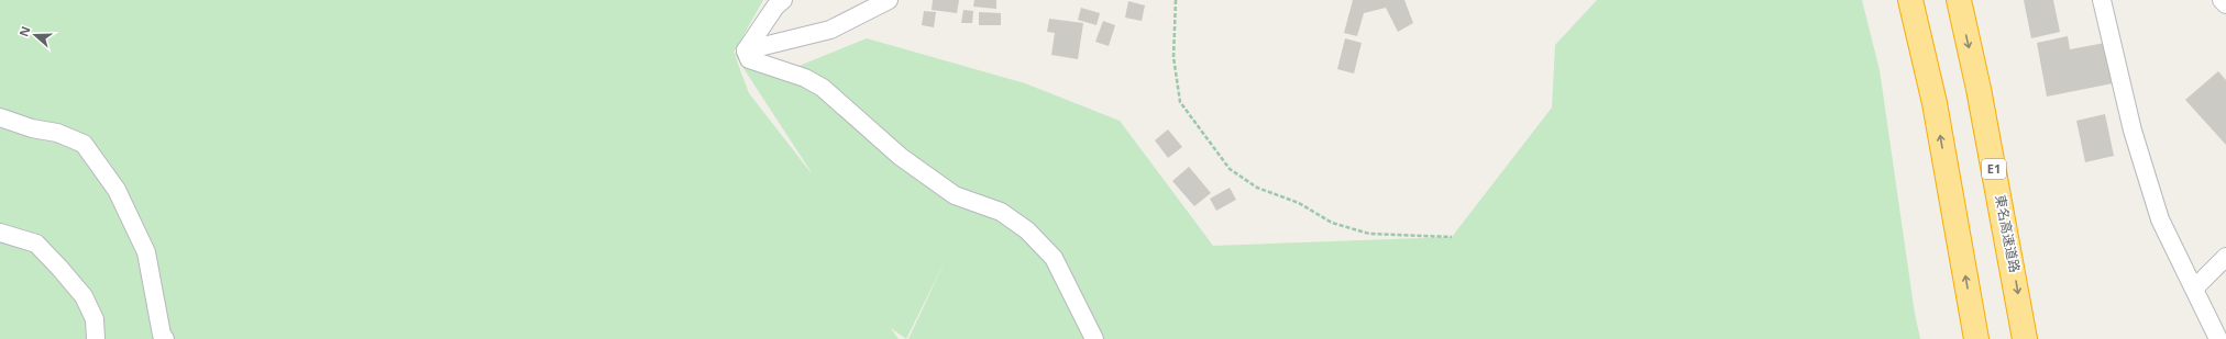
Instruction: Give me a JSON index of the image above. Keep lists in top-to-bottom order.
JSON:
{
  "streets": {
    "highway": ["E1", "東名高速道路"]
  },
  "north": "left"
}
